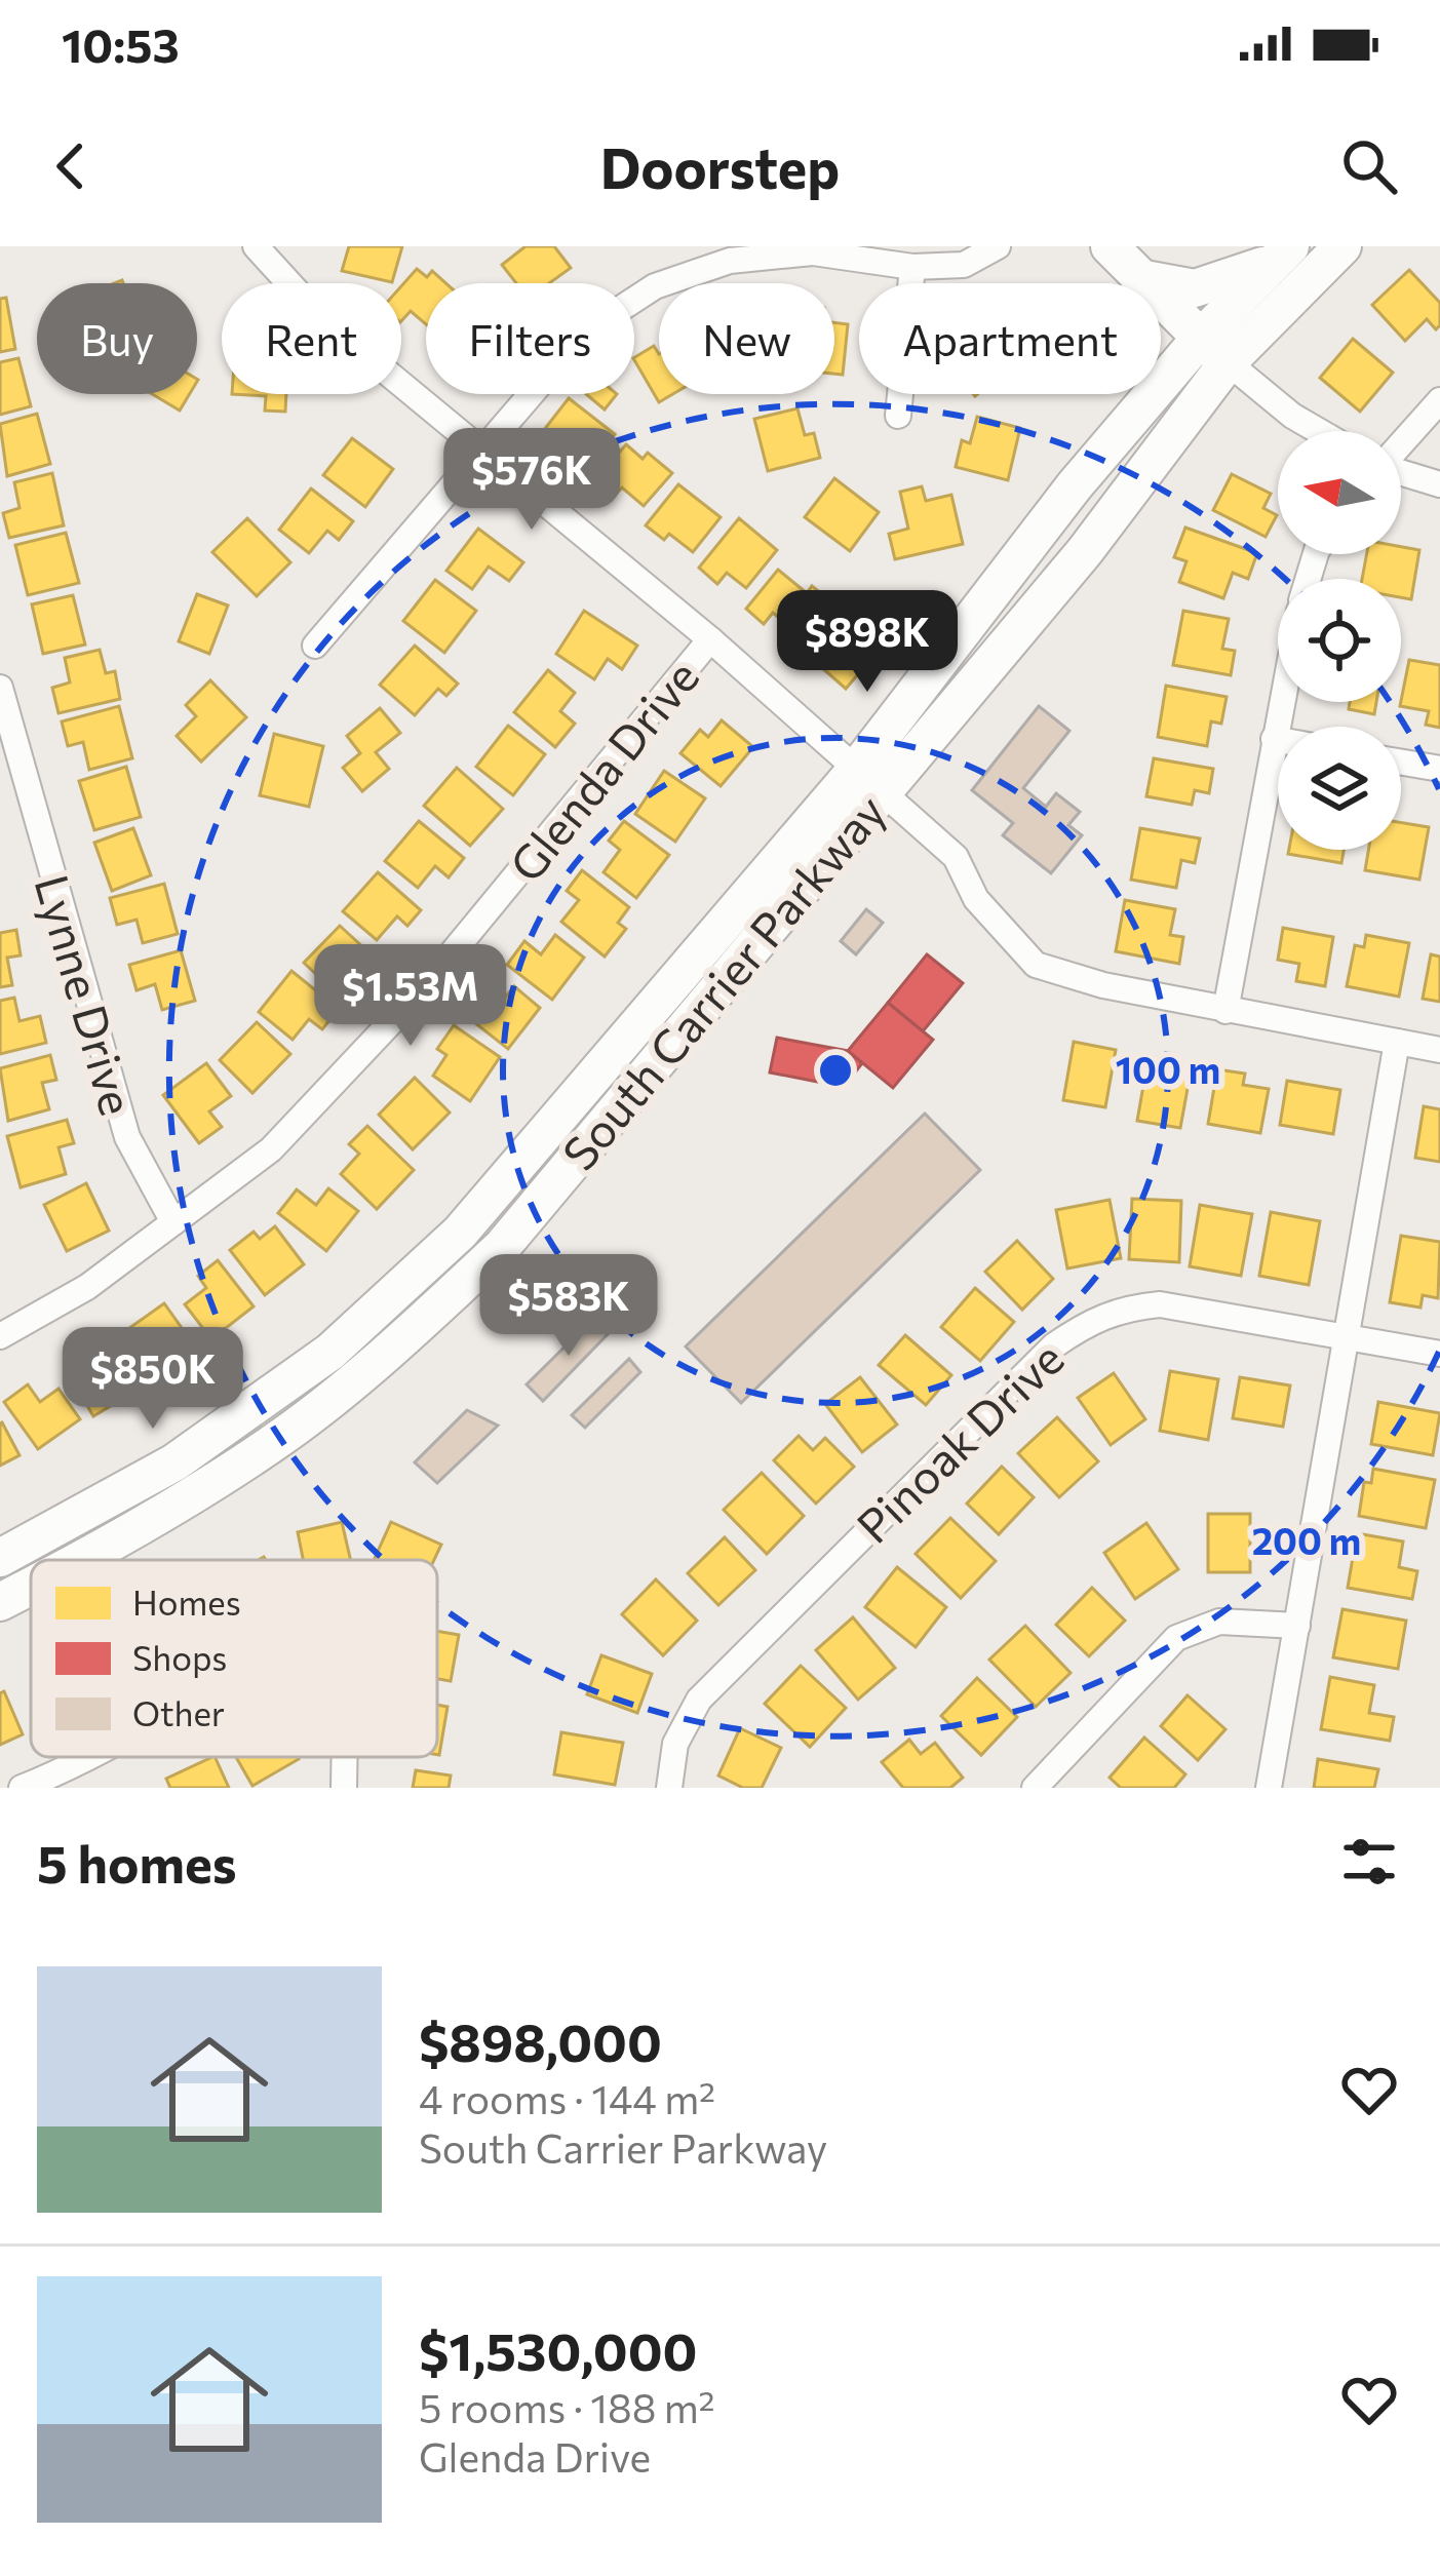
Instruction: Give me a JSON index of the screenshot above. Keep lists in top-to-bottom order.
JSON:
{
  "streets": {
    "main road": ["South Carrier Parkway"],
    "street": ["Glenda Drive", "Lynne Drive", "Pinoak Drive"]
  },
  "crossings": [
    ["Glenda Drive", "Lynne Drive"]
  ],
  "legend": ["Homes", "Shops", "Other"],
  "north": "left",
  "page": {
    "status": "10:53",
    "header": "Doorstep",
    "chip": [
      "Buy",
      "Rent",
      "Filters",
      "New",
      "Apartment"
    ],
    "price": [
      "$576K",
      "$898K",
      "$1.53M",
      "$583K",
      "$850K"
    ],
    "heading": "5 homes",
    "list": [
      {
        "name": "$898,000",
        "note": "4 rooms · 144 m² · South Carrier Parkway"
      },
      {
        "name": "$1,530,000",
        "note": "5 rooms · 188 m² · Glenda Drive"
      }
    ]
  },
  "rings": ["100 m", "200 m"]
}
